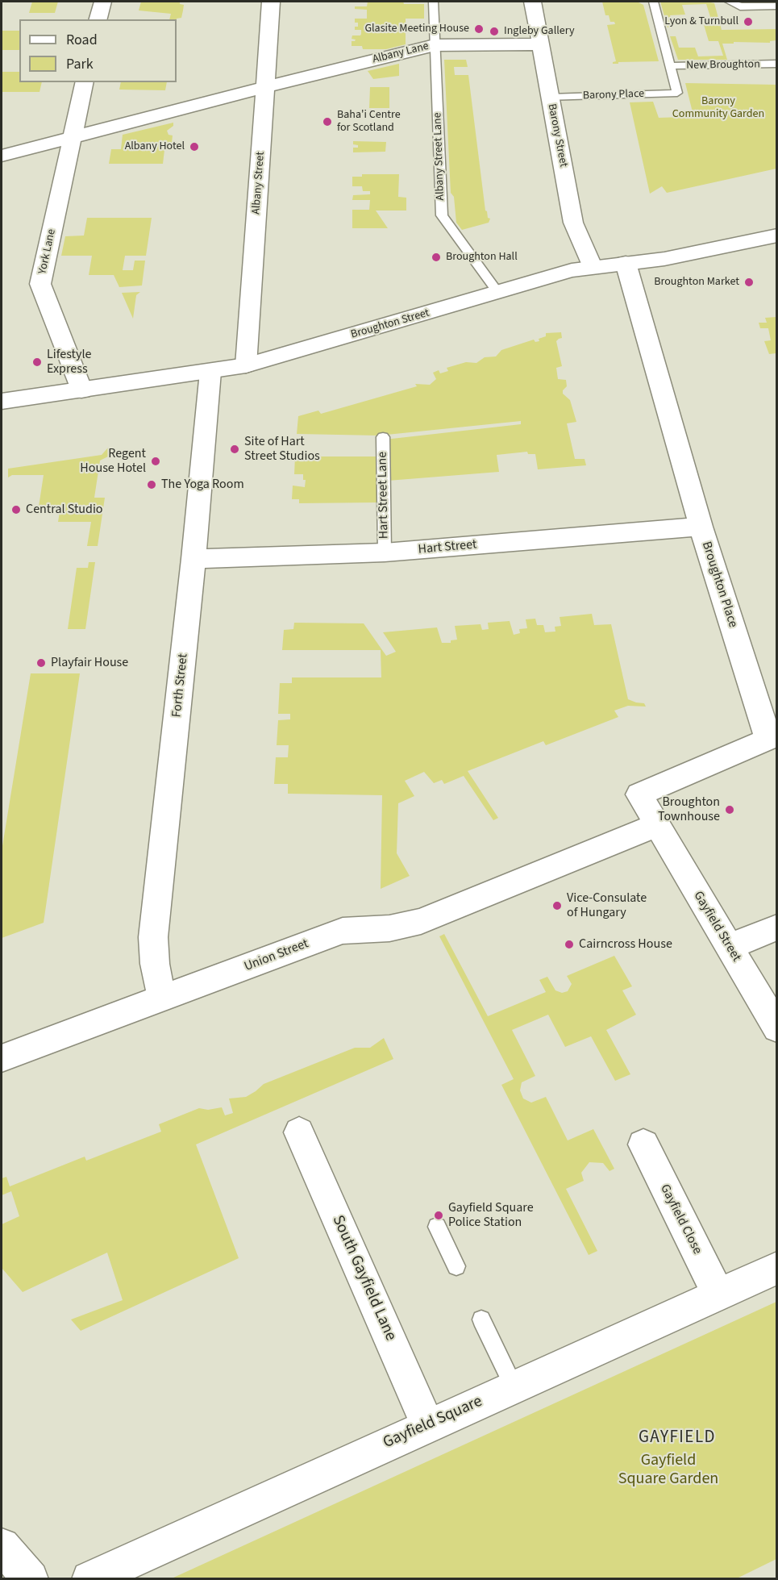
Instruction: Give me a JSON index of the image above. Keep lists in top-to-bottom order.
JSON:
{
  "streets": {
    "street": [
      "Albany Lane",
      "Barony Street",
      "Albany Street",
      "York Lane",
      "Broughton Street",
      "Hart Street",
      "Broughton Place",
      "Forth Street",
      "Gayfield Street",
      "Union Street",
      "Gayfield Close",
      "South Gayfield Lane",
      "Gayfield Square"
    ],
    "lane": [
      "New Broughton",
      "Barony Place",
      "Albany Street Lane",
      "Hart Street Lane"
    ]
  },
  "crossings": [
    ["Albany Lane", "Barony Street"],
    ["Albany Lane", "Albany Street Lane"],
    ["Albany Lane", "Albany Street"],
    ["New Broughton", "Barony Place"],
    ["Barony Place", "Barony Street"],
    ["Barony Street", "Broughton Street"],
    ["Albany Street Lane", "Broughton Street"],
    ["Albany Street", "Broughton Street"],
    ["York Lane", "Broughton Street"],
    ["Broughton Street", "Broughton Place"],
    ["Broughton Street", "Forth Street"],
    ["Hart Street Lane", "Hart Street"],
    ["Hart Street", "Broughton Place"],
    ["Hart Street", "Forth Street"],
    ["Broughton Place", "Gayfield Street"],
    ["Broughton Place", "Union Street"],
    ["Forth Street", "Union Street"],
    ["Gayfield Street", "Union Street"],
    ["Gayfield Close", "Gayfield Square"],
    ["South Gayfield Lane", "Gayfield Square"]
  ],
  "districts": ["GAYFIELD"],
  "parks": ["Barony Community Garden", "Gayfield Square Garden"],
  "places": [
    "Lyon & Turnbull",
    "Glasite Meeting House",
    "Ingleby Gallery",
    "Baha'i Centre for Scotland",
    "Albany Hotel",
    "Broughton Hall",
    "Broughton Market",
    "Lifestyle Express",
    "Site of Hart Street Studios",
    "Regent House Hotel",
    "The Yoga Room",
    "Central Studio",
    "Playfair House",
    "Broughton Townhouse",
    "Vice-Consulate of Hungary",
    "Cairncross House",
    "Gayfield Square Police Station"
  ],
  "legend": ["Road", "Park"]
}
